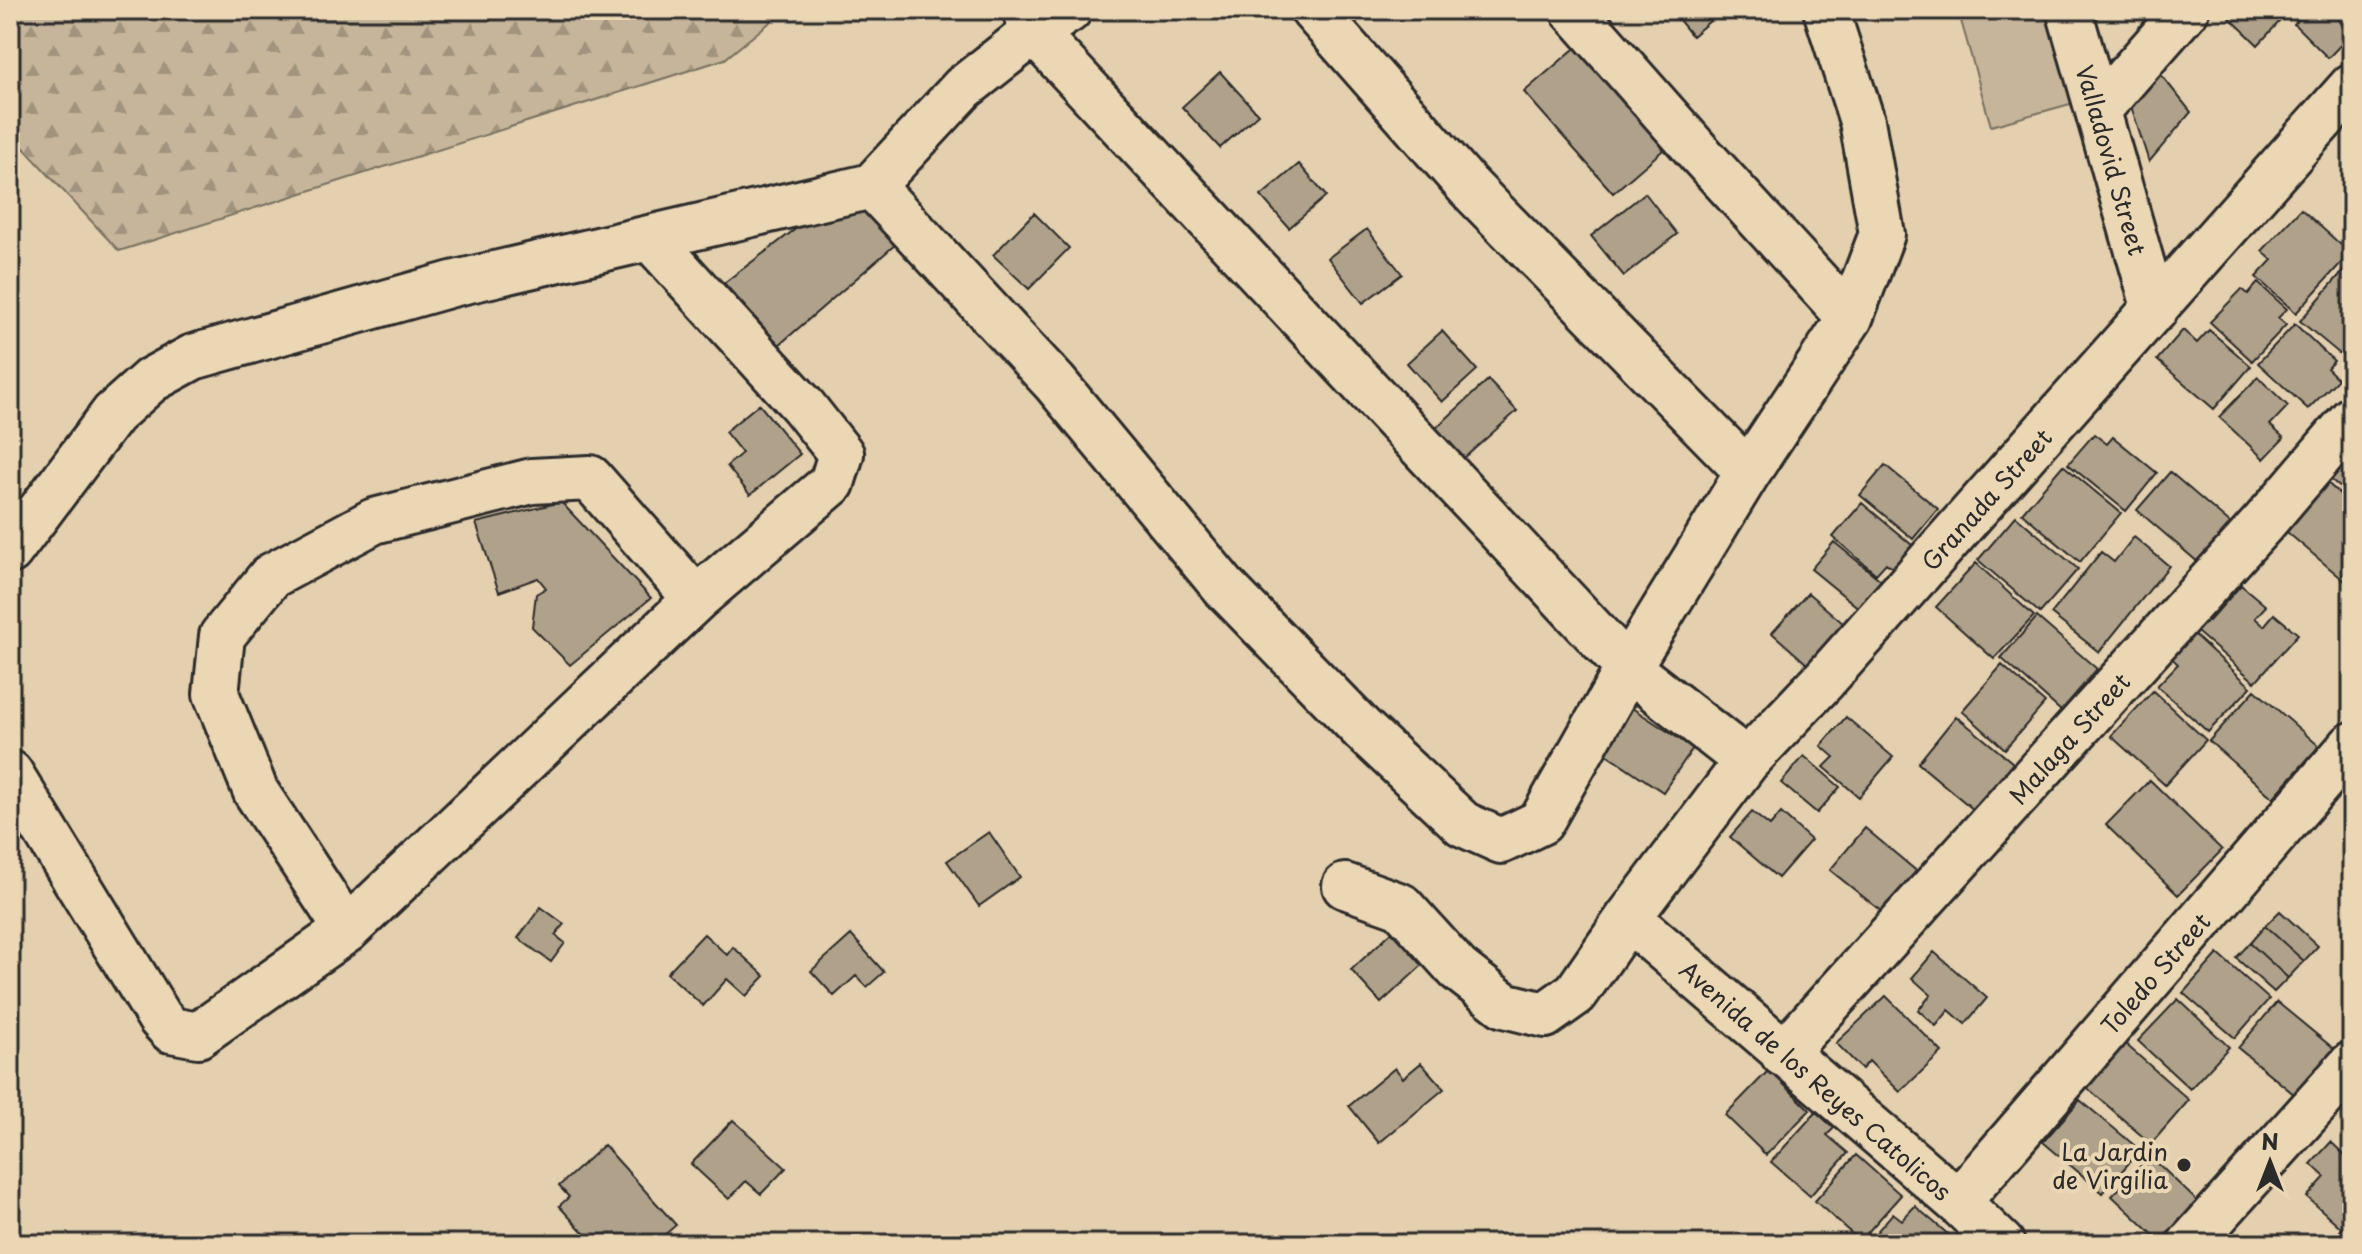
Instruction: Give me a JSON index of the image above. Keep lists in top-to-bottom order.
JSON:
{
  "streets": {
    "street": [
      "Valladovid Street",
      "Granada Street",
      "Malaga Street",
      "Toledo Street",
      "Avenida de los Reyes Catolicos"
    ]
  },
  "crossings": [
    ["Valladovid Street", "Granada Street"],
    ["Granada Street", "Avenida de los Reyes Catolicos"],
    ["Malaga Street", "Avenida de los Reyes Catolicos"],
    ["Toledo Street", "Avenida de los Reyes Catolicos"]
  ],
  "places": ["La Jardin de Virgilia"],
  "north": "top"
}
